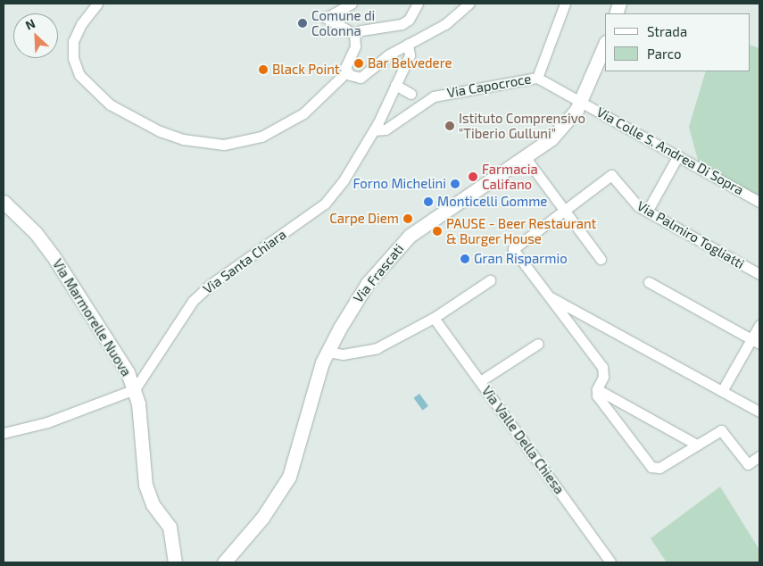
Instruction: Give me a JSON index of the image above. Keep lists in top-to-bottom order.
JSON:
{
  "streets": {
    "street": [
      "Via Capocroce",
      "Via Colle S. Andrea Di Sopra",
      "Via Palmiro Togliatti",
      "Via Santa Chiara",
      "Via Frascati",
      "Via Marmorelle Nuova",
      "Via Valle Della Chiesa"
    ]
  },
  "crossings": [
    ["Via Capocroce", "Via Colle S. Andrea Di Sopra"],
    ["Via Capocroce", "Via Santa Chiara"],
    ["Via Capocroce", "Via Frascati"],
    ["Via Colle S. Andrea Di Sopra", "Via Frascati"],
    ["Via Santa Chiara", "Via Marmorelle Nuova"]
  ],
  "places": [
    "Comune di Colonna",
    "Bar Belvedere",
    "Black Point",
    "Istituto Comprensivo \"Tiberio Gulluni\"",
    "Farmacia Califano",
    "Forno Michelini",
    "Monticelli Gomme",
    "Carpe Diem",
    "PAUSE - Beer Restaurant & Burger House",
    "Gran Risparmio"
  ],
  "legend": ["Strada", "Parco"],
  "north": "top left"
}
